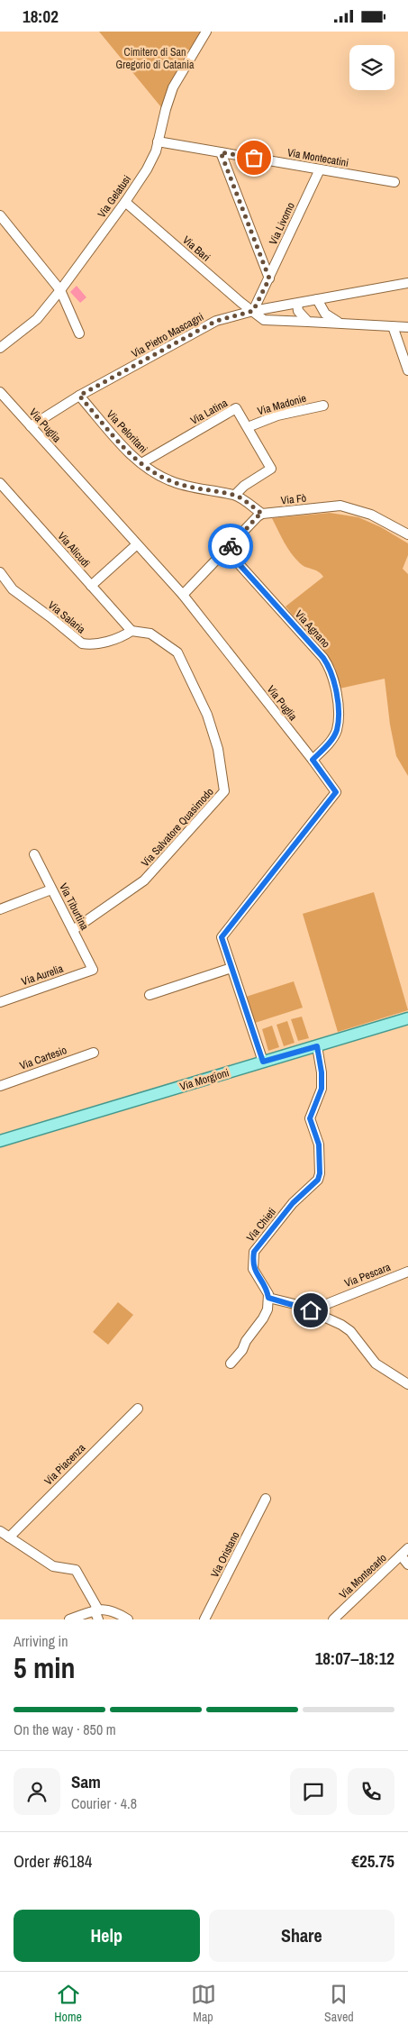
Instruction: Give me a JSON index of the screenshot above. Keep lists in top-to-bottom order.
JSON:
{
  "streets": {
    "main road": ["Via Morgioni"],
    "street": [
      "Via Montecatini",
      "Via Gelatusi",
      "Via Livorno",
      "Via Bari",
      "Via Pietro Mascagni",
      "Via Madonie",
      "Via Latina",
      "Via Puglia",
      "Via Peloritani",
      "Via Fò",
      "Via Alicudi",
      "Via Salaria",
      "Via Agnano",
      "Via Salvatore Quasimodo",
      "Via Tiburtina",
      "Via Aurelia",
      "Via Cartesio",
      "Via Chieti",
      "Via Pescara",
      "Via Piacenza",
      "Via Oristano",
      "Via Montecarlo"
    ]
  },
  "crossings": [
    ["Via Montecatini", "Via Gelatusi"],
    ["Via Montecatini", "Via Livorno"],
    ["Via Gelatusi", "Via Bari"],
    ["Via Livorno", "Via Bari"],
    ["Via Livorno", "Via Pietro Mascagni"],
    ["Via Bari", "Via Pietro Mascagni"],
    ["Via Pietro Mascagni", "Via Puglia"],
    ["Via Pietro Mascagni", "Via Peloritani"],
    ["Via Madonie", "Via Latina"],
    ["Via Latina", "Via Peloritani"],
    ["Via Puglia", "Via Agnano"],
    ["Via Puglia", "Via Morgioni"],
    ["Via Peloritani", "Via Fò"],
    ["Via Alicudi", "Via Salaria"],
    ["Via Alicudi", "Via Salvatore Quasimodo"],
    ["Via Salaria", "Via Salvatore Quasimodo"],
    ["Via Salvatore Quasimodo", "Via Tiburtina"],
    ["Via Tiburtina", "Via Aurelia"],
    ["Via Morgioni", "Via Chieti"]
  ],
  "parks": ["Cimitero di San Gregorio di Catania"],
  "page": {
    "status": "18:02",
    "heading": ["5 min", "Arriving in", "18:07–18:12"],
    "panel": [
      "Sam",
      "Courier · 4.8",
      "Order #6184",
      "€25.75"
    ],
    "bar": "On the way · 850 m",
    "buttons": ["Help", "Share"],
    "tabs": ["Home", "Map", "Saved"]
  }
}
